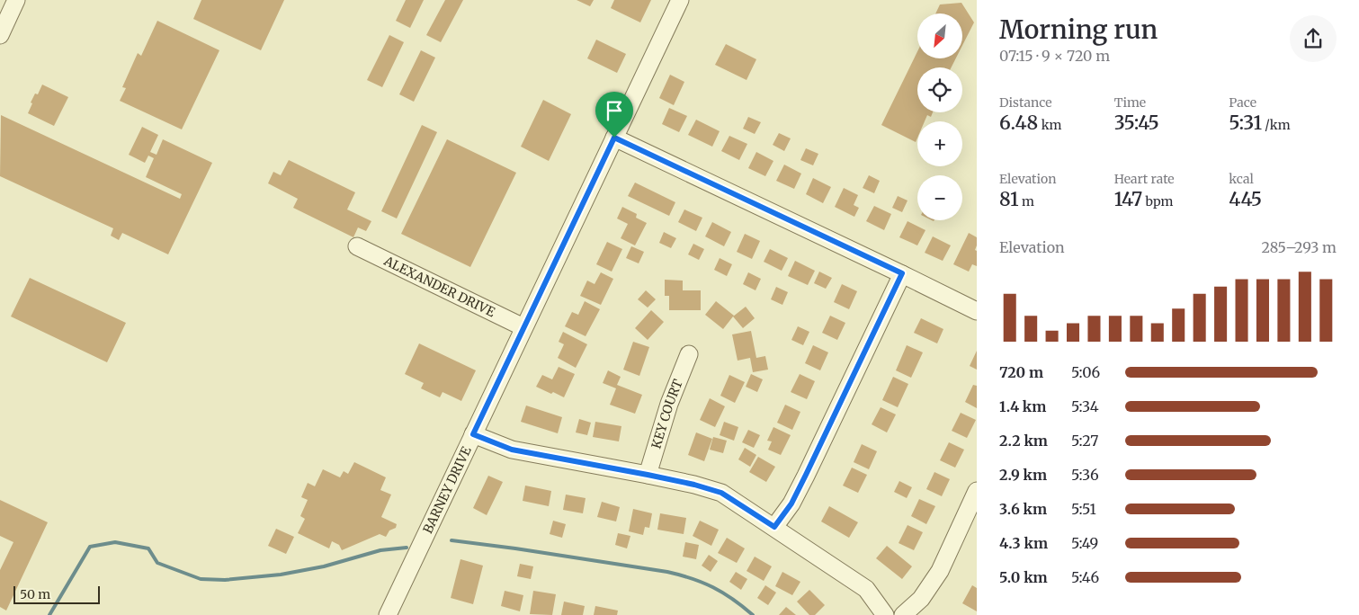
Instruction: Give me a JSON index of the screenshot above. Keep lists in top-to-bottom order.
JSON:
{
  "streets": {
    "street": ["ALEXANDER DRIVE", "KEY COURT", "BARNEY DRIVE"]
  },
  "crossings": [
    ["ALEXANDER DRIVE", "BARNEY DRIVE"]
  ],
  "scale_bar": "50 m",
  "north": "bottom left",
  "page": {
    "heading": ["Morning run", "07:15 · 9 × 720 m"],
    "map_buttons": ["+", "−"],
    "stats": [
      ["Distance", "6.48 km"],
      ["Time", "35:45"],
      ["Pace", "5:31 /km"],
      ["Elevation", "81 m"],
      ["Heart rate", "147 bpm"],
      ["kcal", "445"]
    ],
    "chart": ["Elevation", "285–293 m"],
    "list": [
      {
        "name": "720 m",
        "note": "5:06"
      },
      {
        "name": "1.4 km",
        "note": "5:34"
      },
      {
        "name": "2.2 km",
        "note": "5:27"
      },
      {
        "name": "2.9 km",
        "note": "5:36"
      },
      {
        "name": "3.6 km",
        "note": "5:51"
      },
      {
        "name": "4.3 km",
        "note": "5:49"
      },
      {
        "name": "5.0 km",
        "note": "5:46"
      }
    ],
    "scale": "50 m"
  }
}
